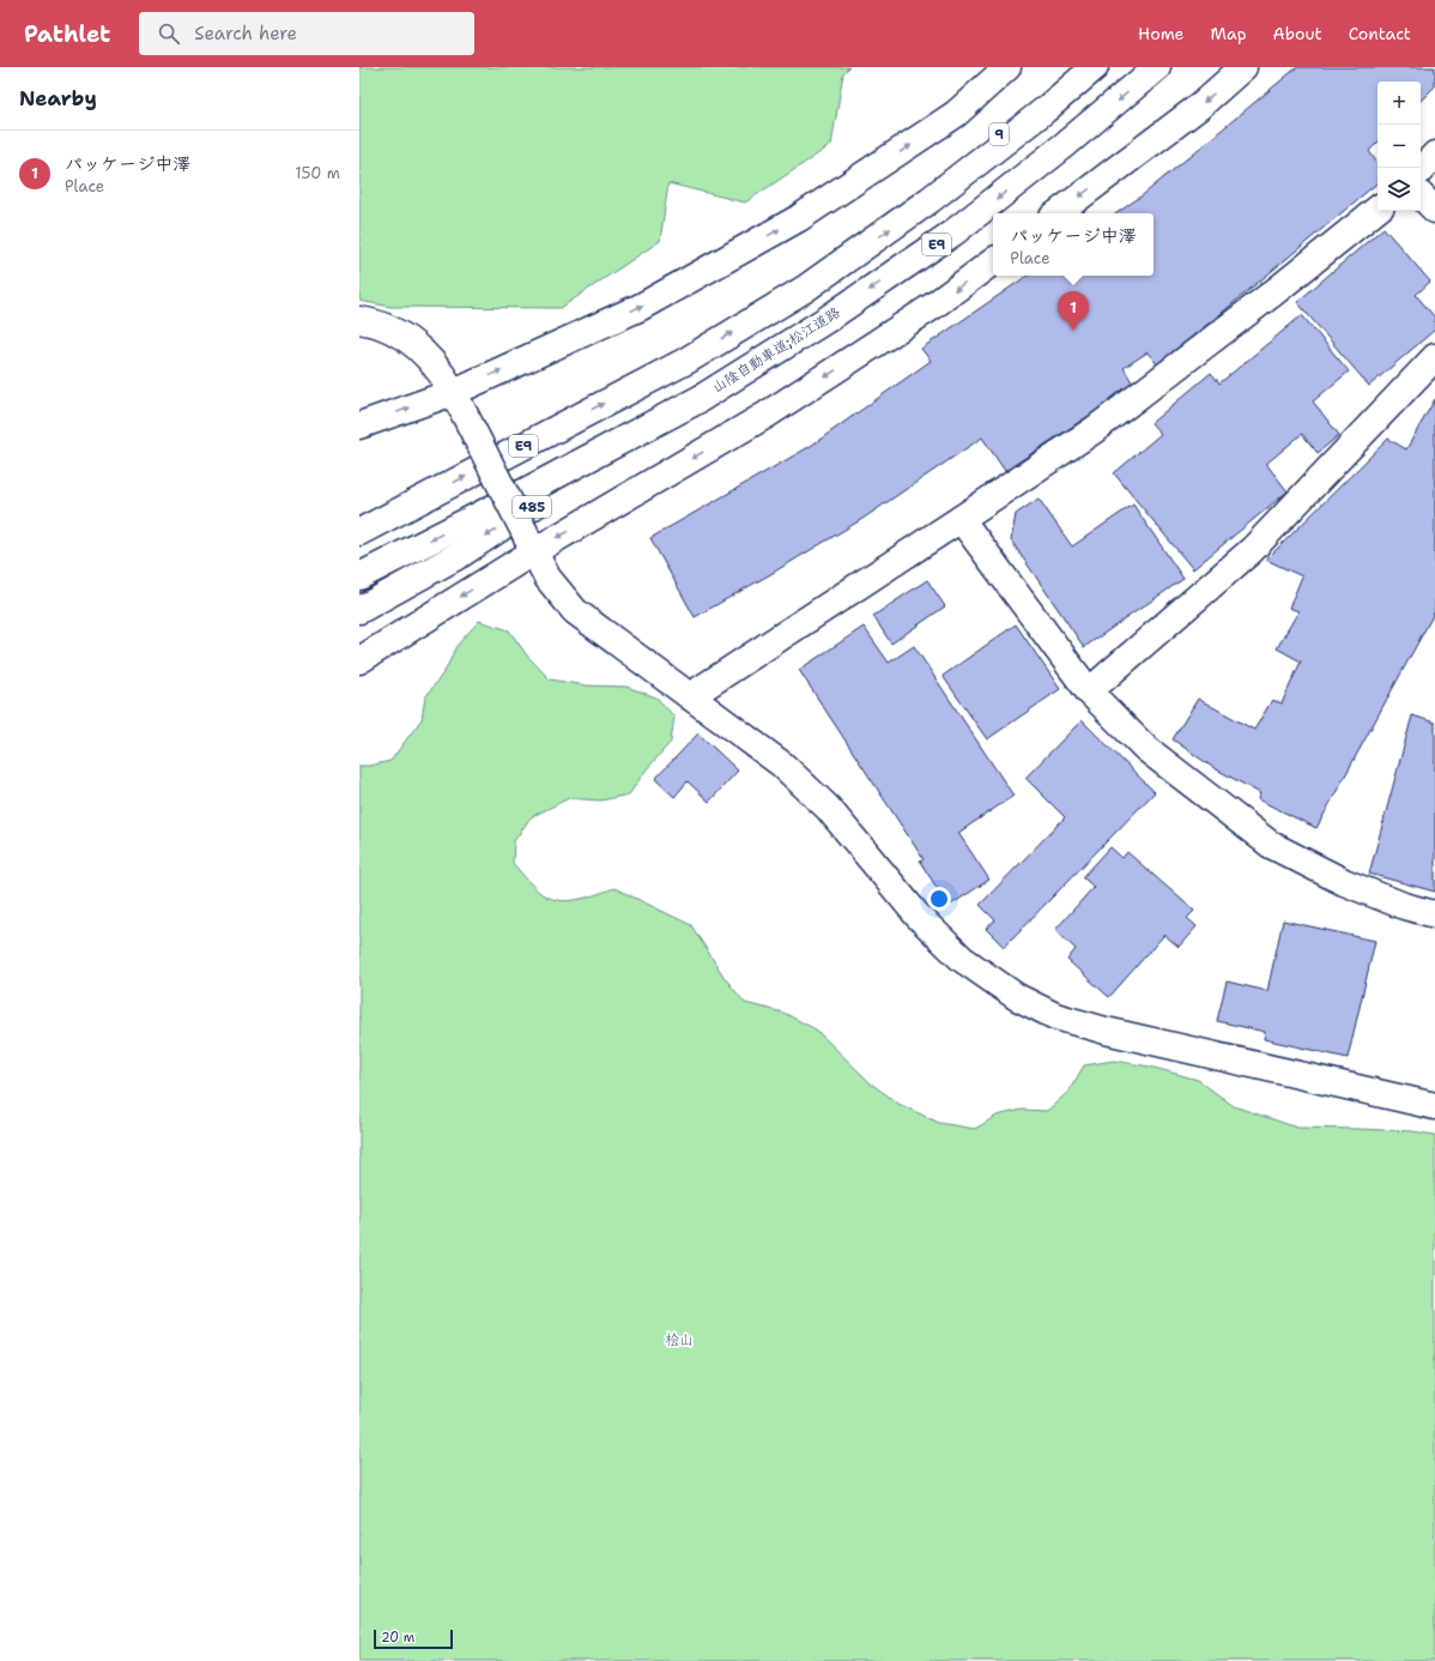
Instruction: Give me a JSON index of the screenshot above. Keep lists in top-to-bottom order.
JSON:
{
  "streets": {
    "main road": [
      "9",
      "E9",
      "山陰自動車道;松江道路",
      "485"
    ]
  },
  "crossings": [
    ["9", "E9"],
    ["山陰自動車道;松江道路", "485"]
  ],
  "parks": ["桧山"],
  "scale_bar": "20 m",
  "page": {
    "header": "Pathlet",
    "search": "Search here",
    "nav": [
      "Home",
      "Map",
      "About",
      "Contact"
    ],
    "heading": "Nearby",
    "map_buttons": ["+", "−"],
    "list": [
      {
        "mark": "1",
        "name": "パッケージ中澤",
        "note": "Place",
        "value": "150 m"
      }
    ],
    "popup": ["パッケージ中澤", "Place"],
    "pins": "1",
    "scale": "20 m"
  }
}
